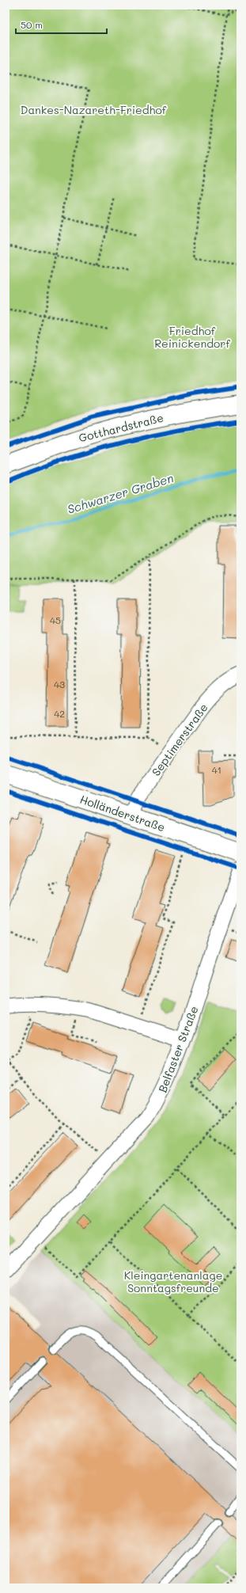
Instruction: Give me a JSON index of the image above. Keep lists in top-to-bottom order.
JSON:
{
  "streets": {
    "street": [
      "Gotthardstraße",
      "Septimerstraße",
      "Holländerstraße",
      "Belfaster Straße"
    ]
  },
  "crossings": [
    ["Septimerstraße", "Holländerstraße"]
  ],
  "water": ["Schwarzer Graben"],
  "parks": ["Dankes-Nazareth-Friedhof", "Friedhof Reinickendorf", "Kleingartenanlage Sonntagsfreunde"],
  "house_numbers": [
    "45",
    "43",
    "42",
    "41"
  ],
  "scale_bar": "50 m"
}
